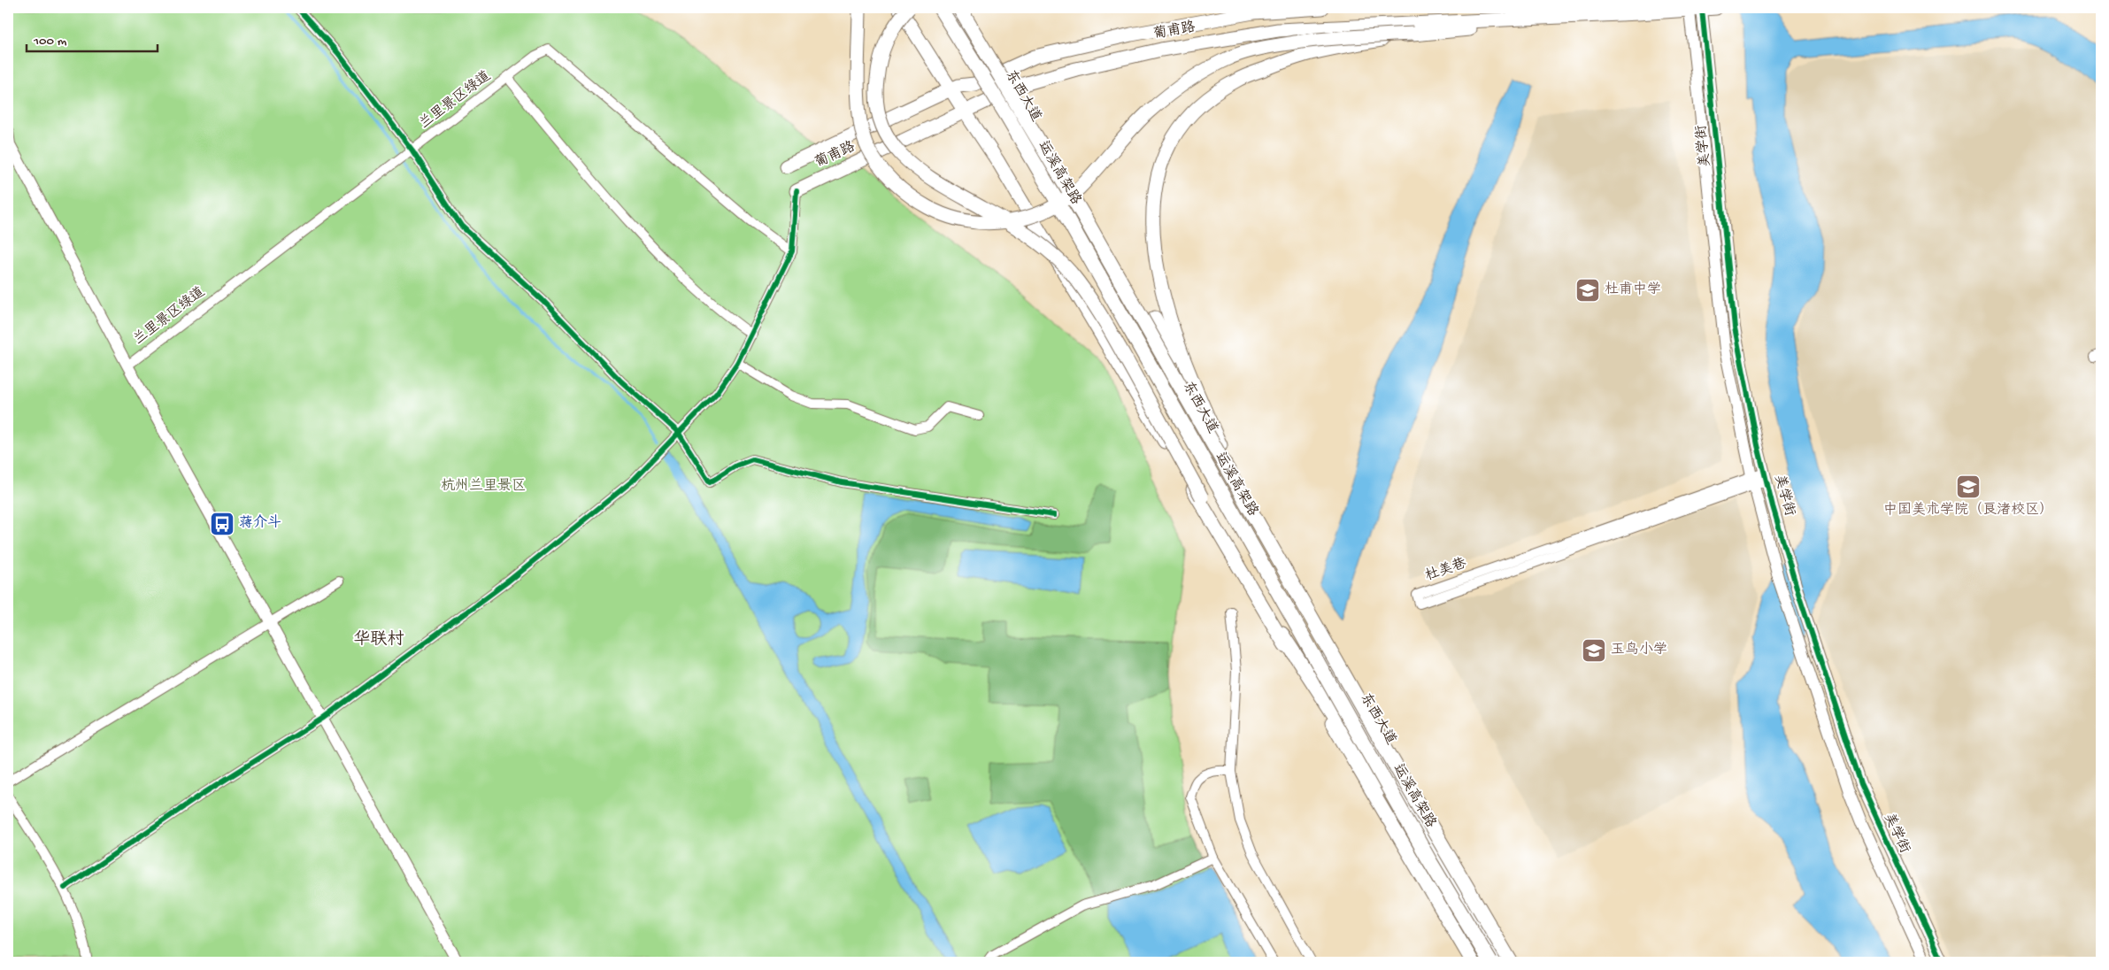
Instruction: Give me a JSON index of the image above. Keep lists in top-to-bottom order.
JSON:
{
  "streets": {
    "highway": ["运溪高架路"],
    "main road": ["葡甫路", "东西大道"],
    "street": ["兰里景区绿道", "美学街", "杜美巷"]
  },
  "crossings": [
    ["葡甫路", "东西大道"],
    ["葡甫路", "美学街"],
    ["美学街", "杜美巷"]
  ],
  "districts": ["华联村"],
  "parks": ["杭州兰里景区"],
  "places": {
    "school or university": ["杜甫中学", "中国美术学院（良渚校区）", "玉鸟小学"],
    "bus stop": ["蒋介斗"]
  },
  "scale_bar": "100 m"
}
